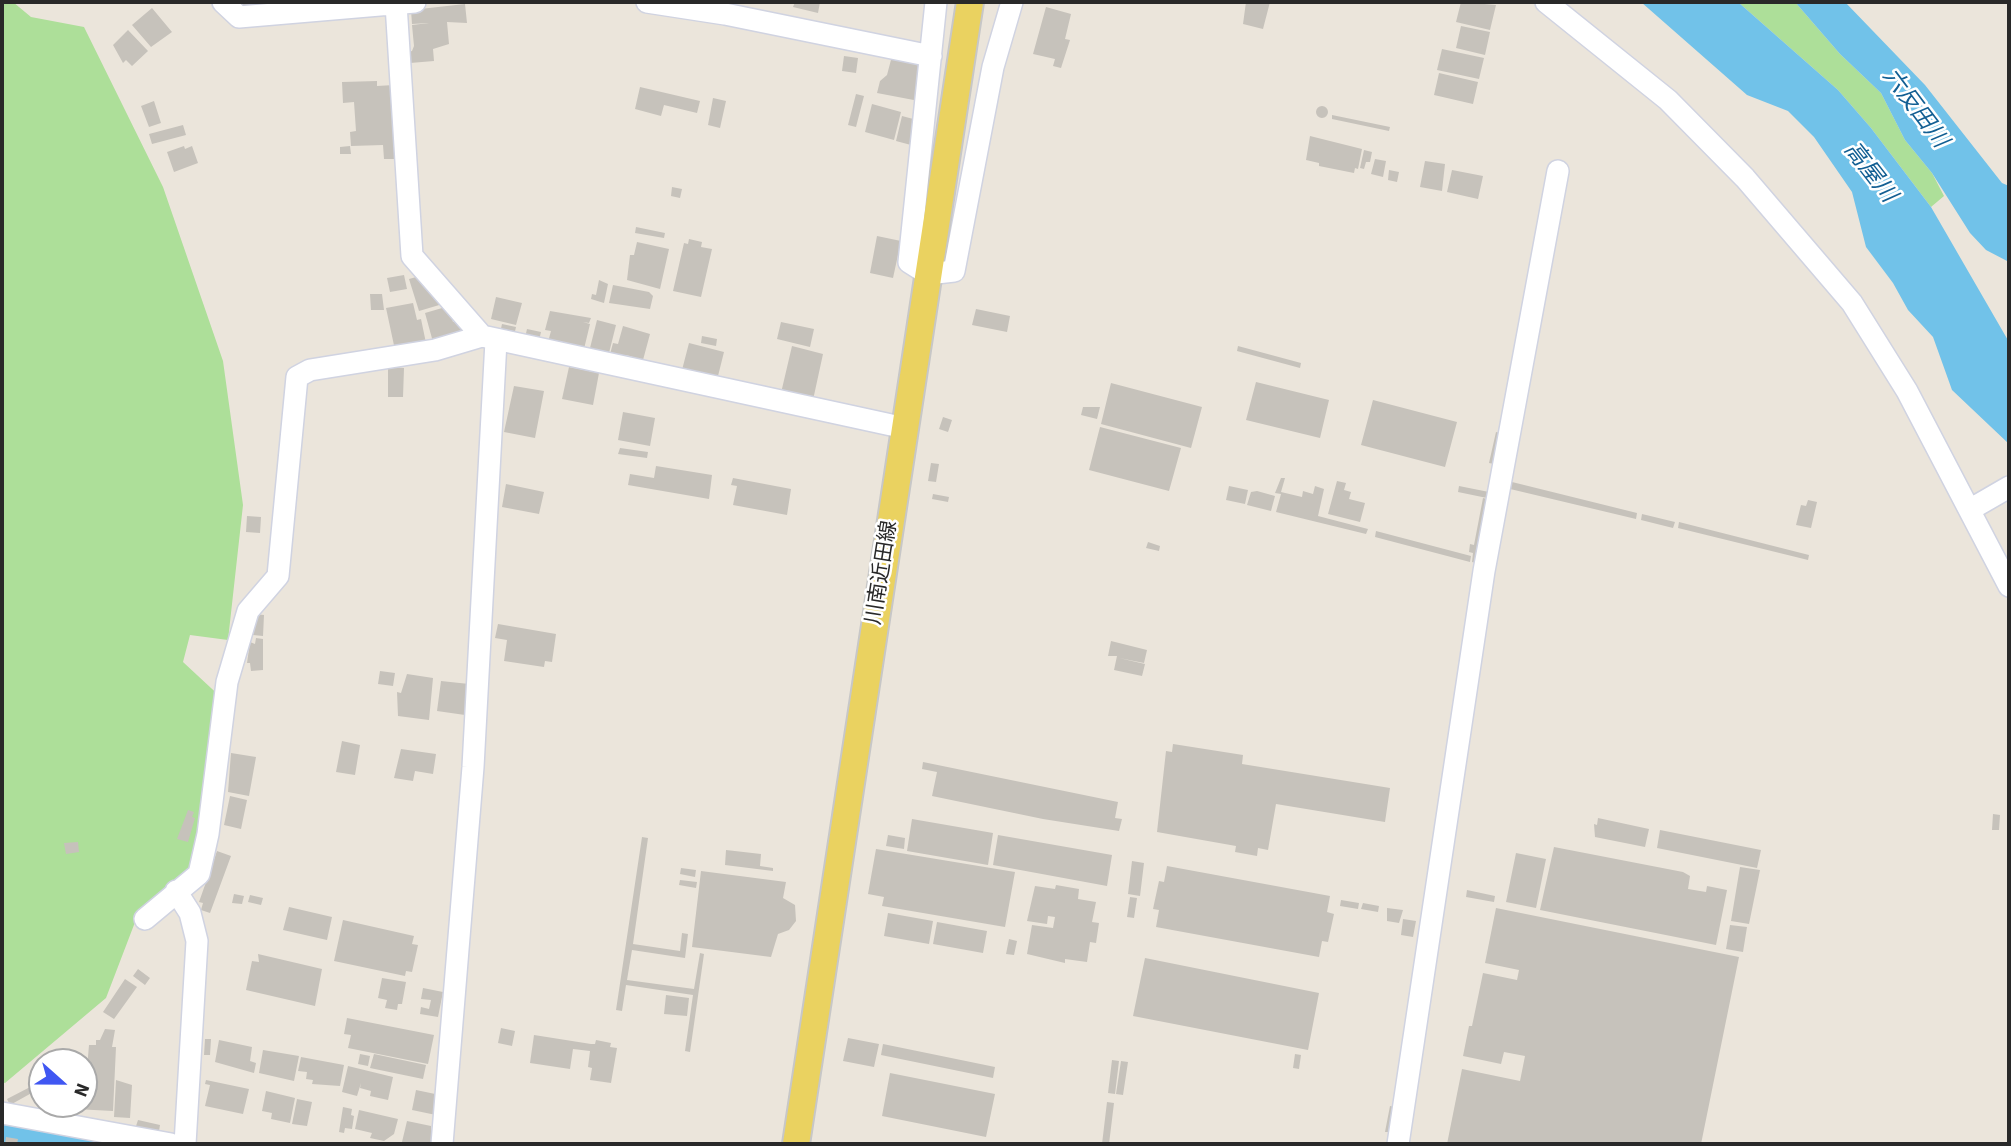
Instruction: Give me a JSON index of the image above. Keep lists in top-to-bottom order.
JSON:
{
  "streets": {
    "main road": ["川南近田線"]
  },
  "water": ["六反田川", "高屋川"],
  "north": "right"
}
